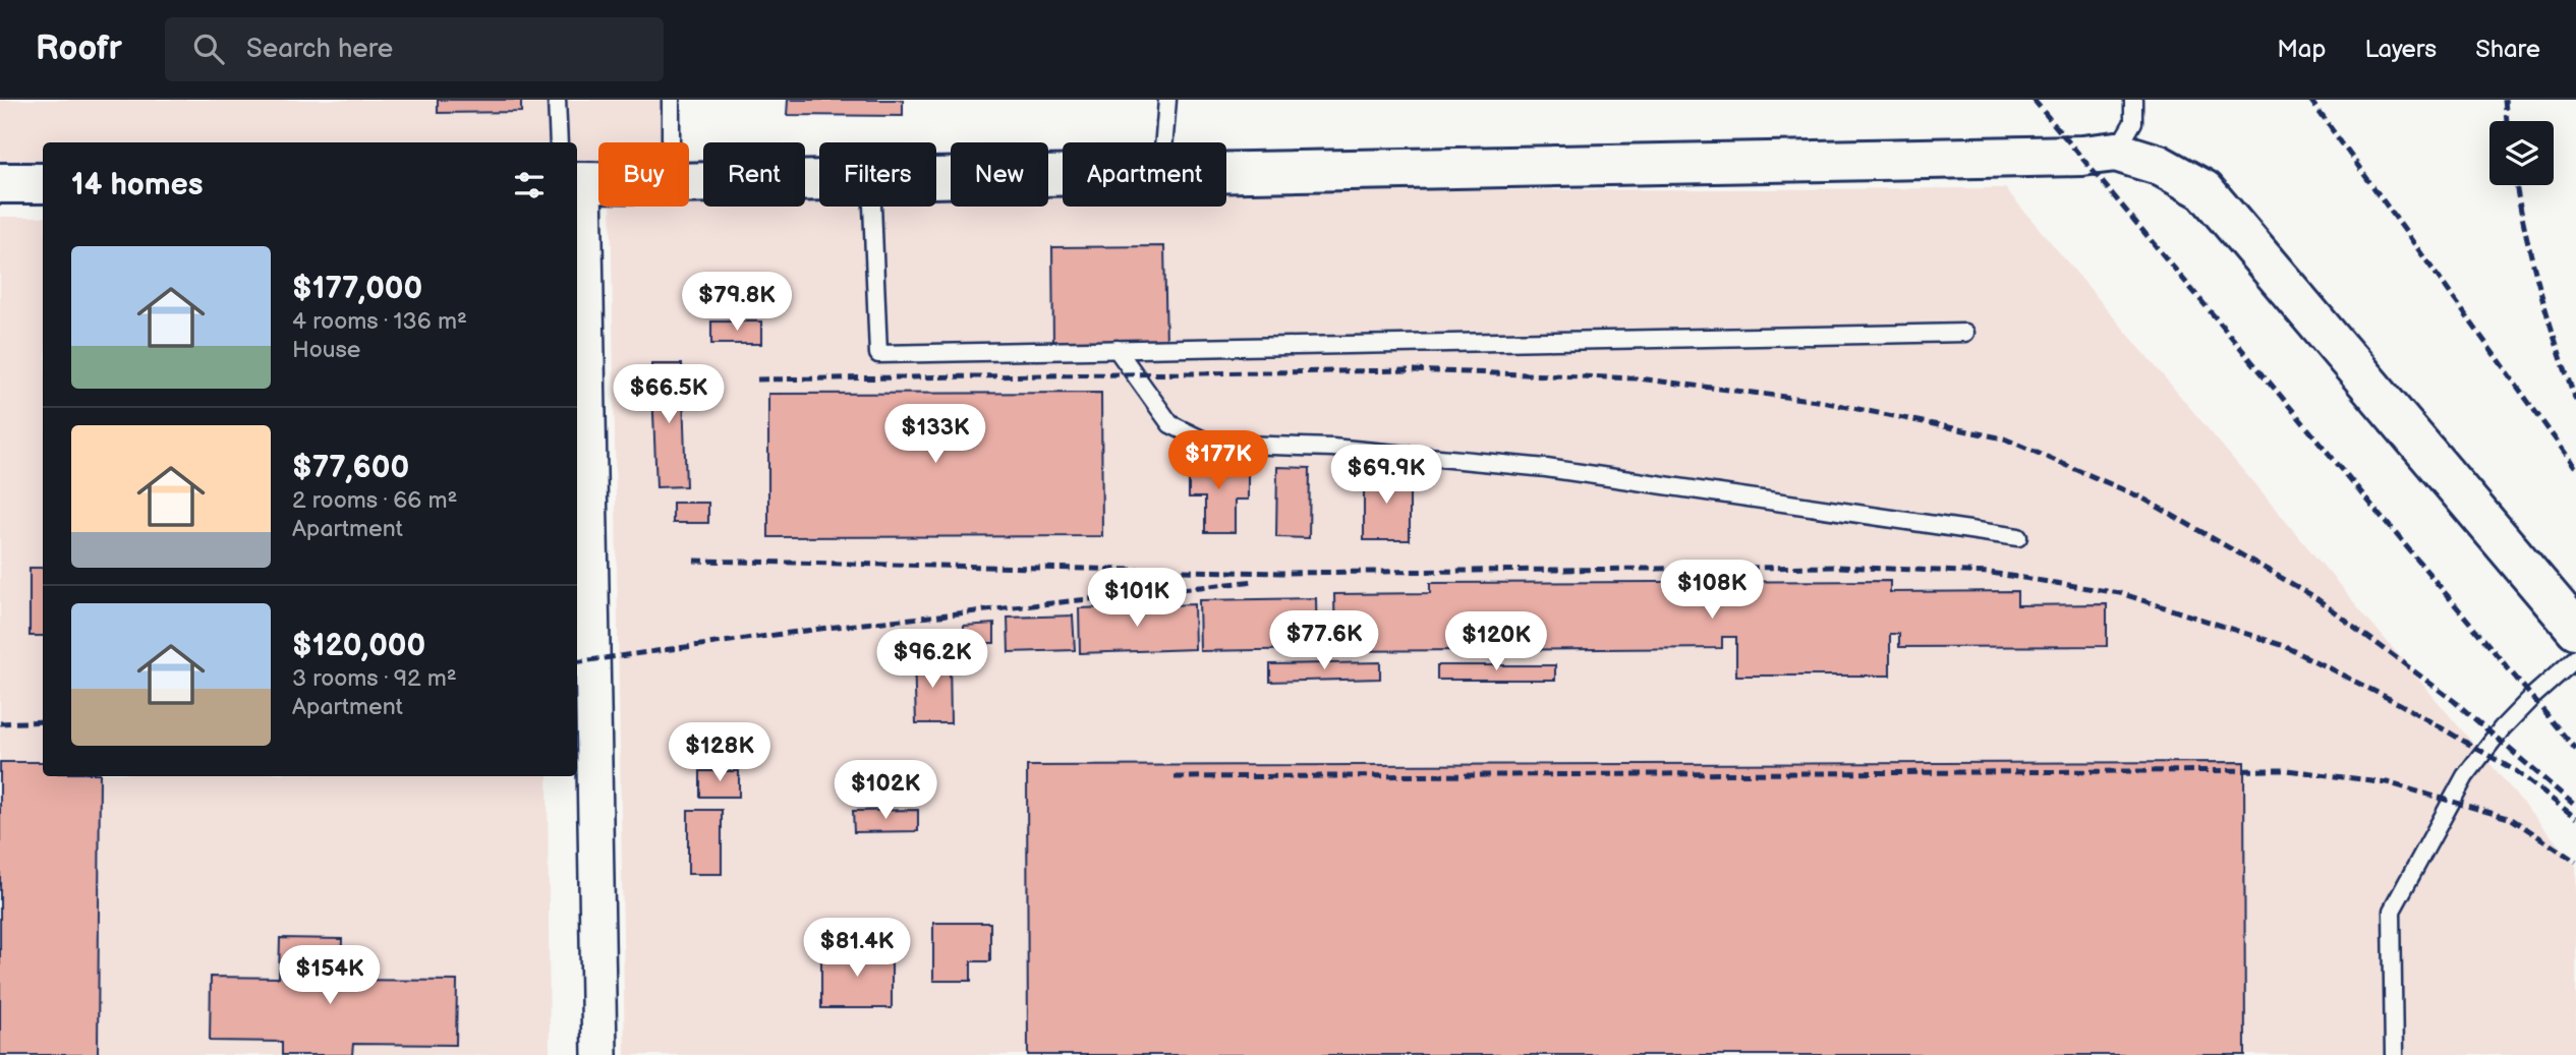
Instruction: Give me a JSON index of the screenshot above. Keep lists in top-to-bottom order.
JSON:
{
  "page": {
    "header": "Roofr",
    "search": "Search here",
    "nav": ["Map", "Layers", "Share"],
    "chip": [
      "Buy",
      "Rent",
      "Filters",
      "New",
      "Apartment"
    ],
    "heading": "14 homes",
    "list": [
      {
        "name": "$177,000",
        "note": "4 rooms · 136 m² · House"
      },
      {
        "name": "$77,600",
        "note": "2 rooms · 66 m² · Apartment"
      },
      {
        "name": "$120,000",
        "note": "3 rooms · 92 m² · Apartment"
      }
    ],
    "price": [
      "$79.8K",
      "$66.5K",
      "$133K",
      "$177K",
      "$69.9K",
      "$108K",
      "$101K",
      "$77.6K",
      "$120K",
      "$96.2K",
      "$128K",
      "$102K",
      "$81.4K",
      "$154K"
    ]
  }
}
